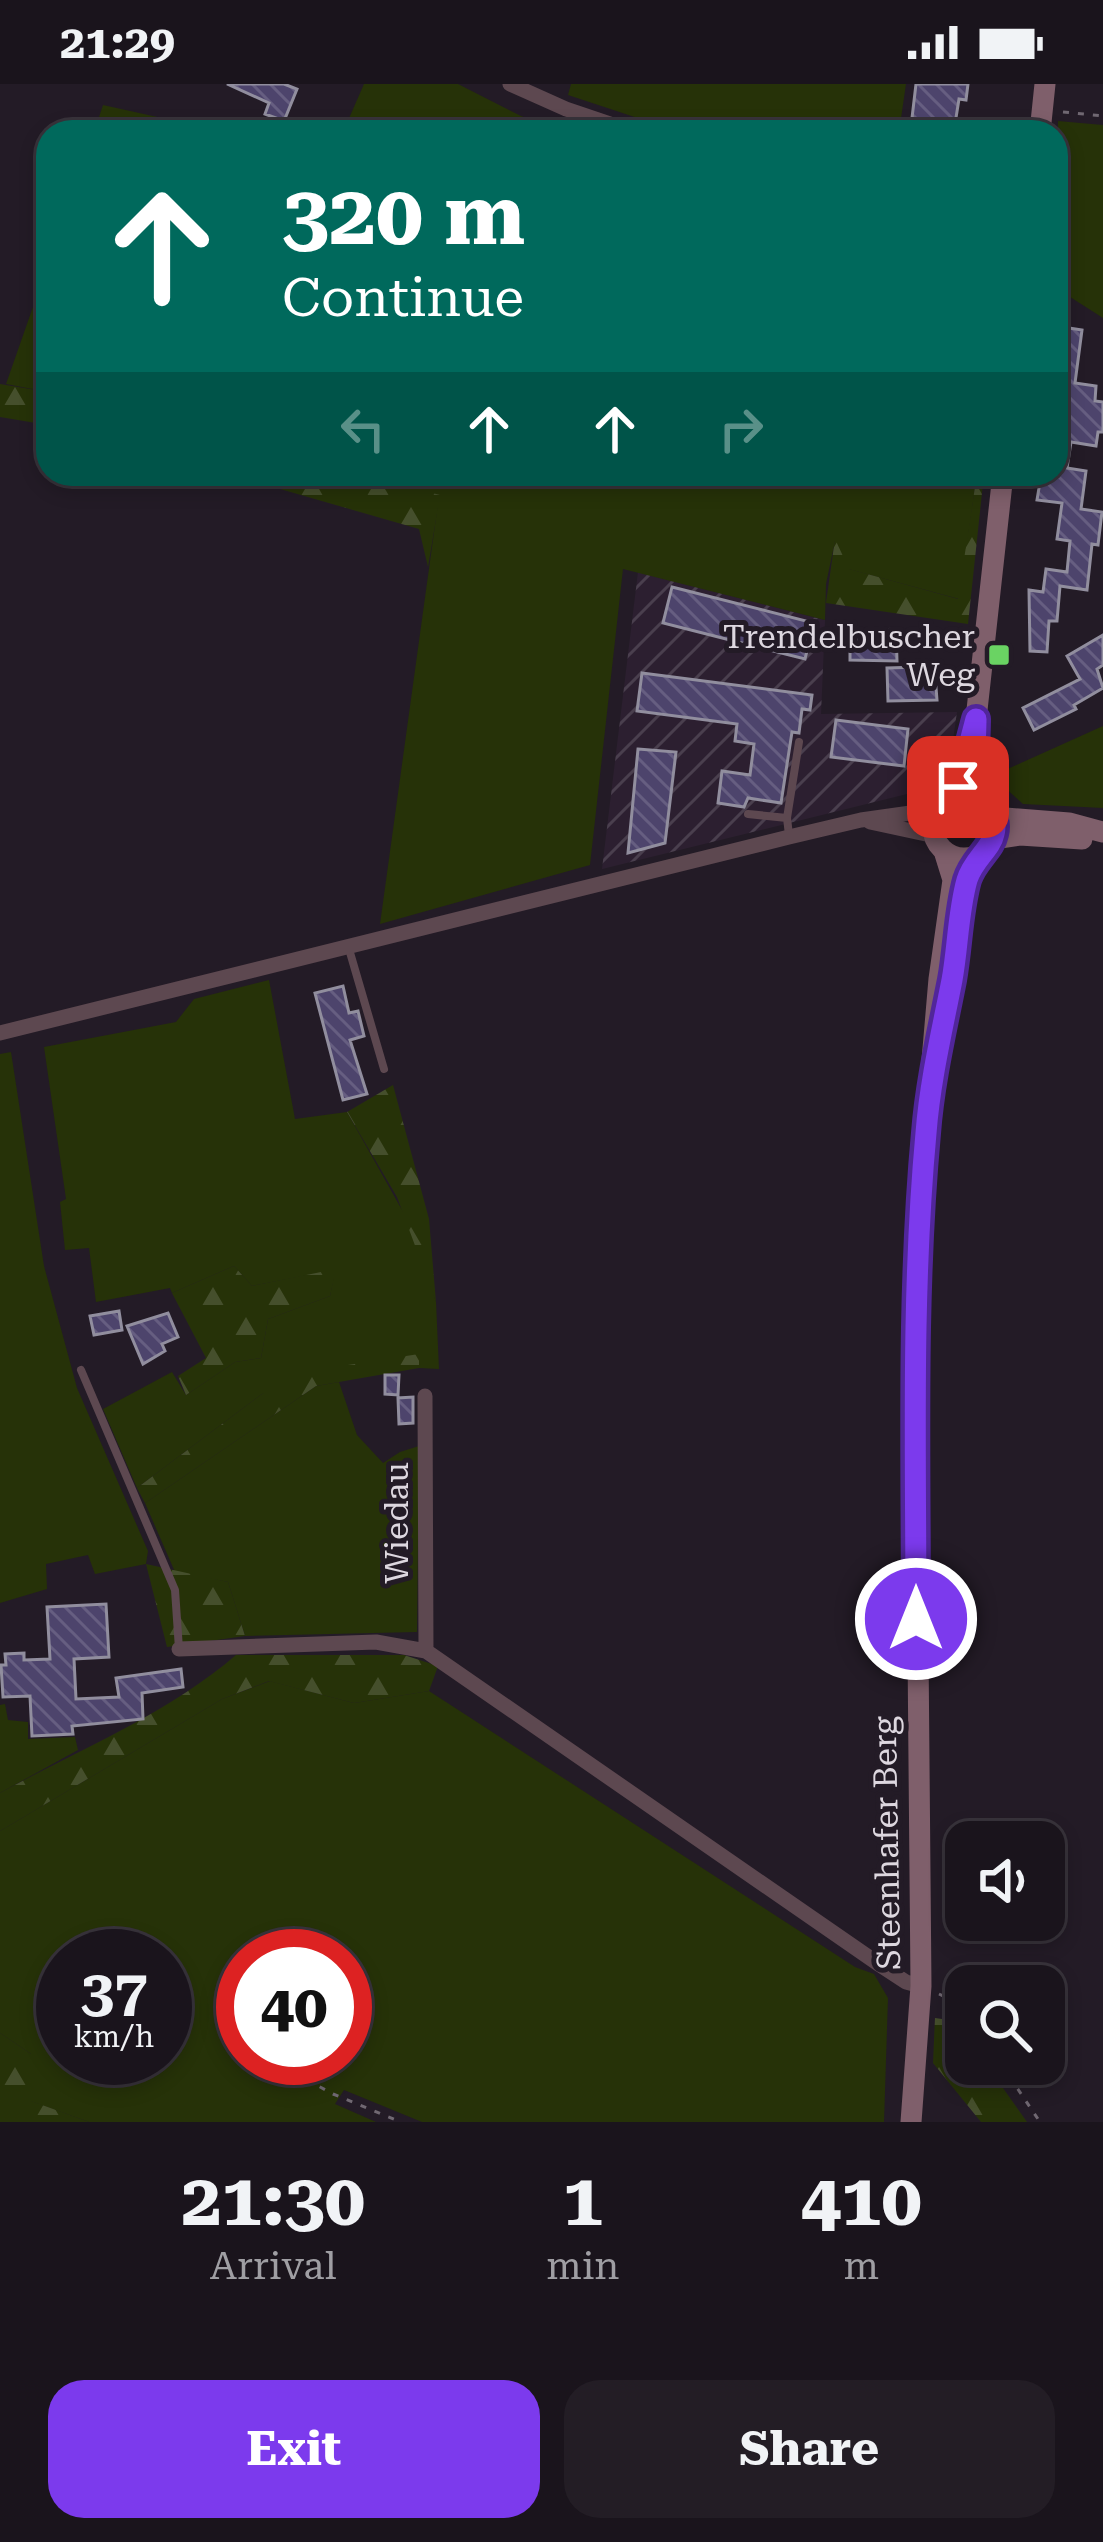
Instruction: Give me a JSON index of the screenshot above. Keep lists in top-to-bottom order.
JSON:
{
  "streets": {
    "street": ["Wiedau", "Steenhafer Berg"]
  },
  "crossings": [
    ["Wiedau", "Steenhafer Berg"]
  ],
  "places": {
    "transit": ["Trendelbuscher Weg"]
  },
  "page": {
    "status": "21:29",
    "turn": ["320 m", "Continue"],
    "speed": "37 km/h",
    "limit": "40",
    "eta": [
      "21:30",
      "Arrival",
      "1",
      "min",
      "410",
      "m"
    ],
    "buttons": ["Exit", "Share"]
  }
}
